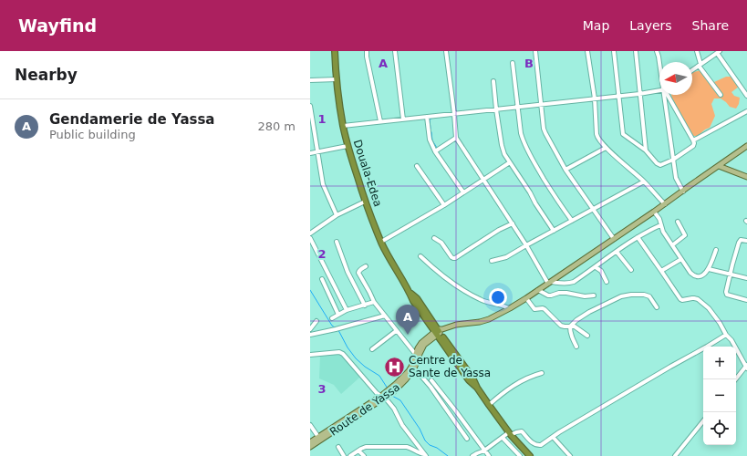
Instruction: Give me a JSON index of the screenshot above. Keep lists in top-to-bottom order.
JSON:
{
  "streets": {
    "highway": ["Douala-Edea"],
    "main road": ["Route de Yassa"]
  },
  "crossings": [
    ["Douala-Edea", "Route de Yassa"]
  ],
  "places": {
    "hospital": ["Centre de Sante de Yassa"]
  },
  "north": "left",
  "page": {
    "header": "Wayfind",
    "nav": ["Map", "Layers", "Share"],
    "heading": "Nearby",
    "list": [
      {
        "mark": "A",
        "name": "Gendamerie de Yassa",
        "note": "Public building",
        "value": "280 m"
      }
    ],
    "pins": "A",
    "map_buttons": ["+", "−"]
  },
  "grid": {
    "columns": ["A", "B"],
    "rows": ["1", "2", "3"]
  }
}
